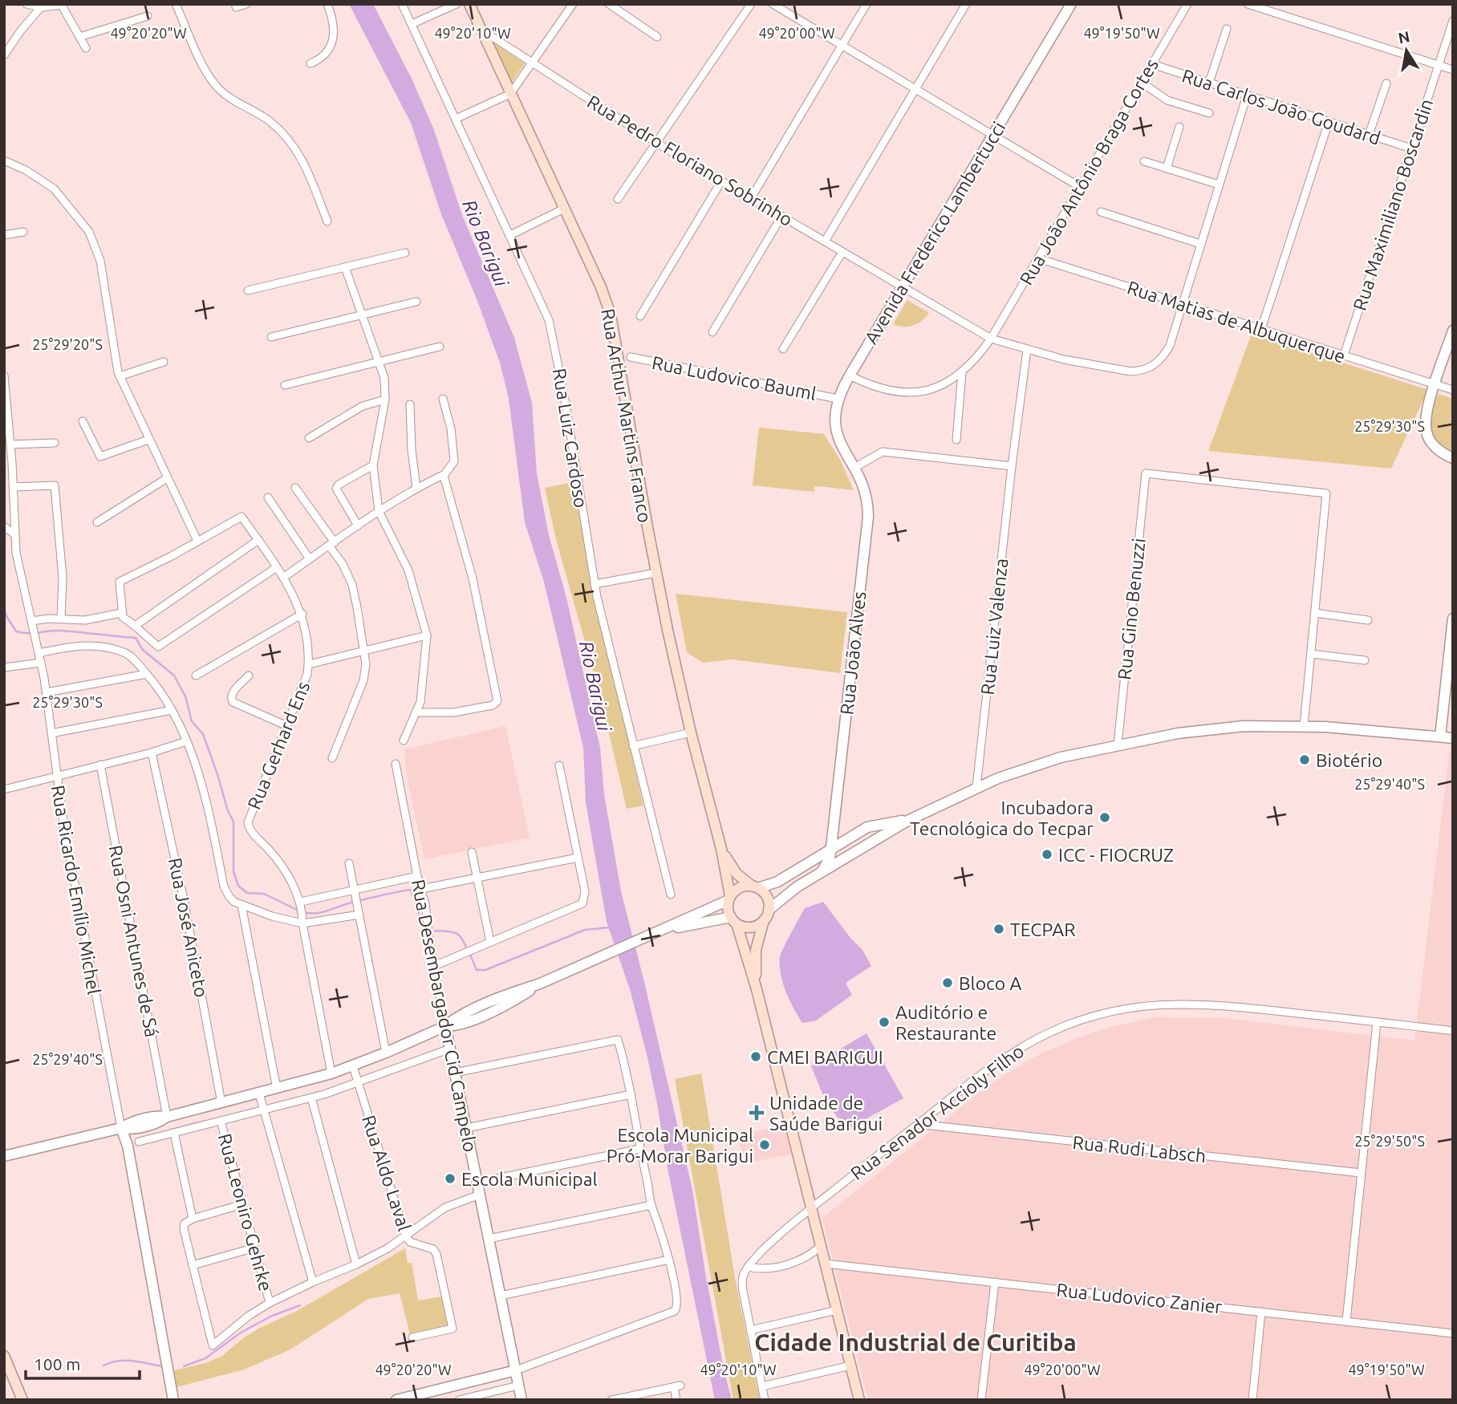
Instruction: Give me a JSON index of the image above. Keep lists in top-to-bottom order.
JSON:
{
  "streets": {
    "main road": ["Rua Arthur Martins Franco"],
    "street": [
      "Rua Carlos João Goudard",
      "Rua Pedro Floriano Sobrinho",
      "Rua João Antônio Braga Cortes",
      "Rua Maximiliano Boscardin",
      "Avenida Frederico Lambertucci",
      "Rua Matias de Albuquerque",
      "Rua Ludovico Bauml",
      "Rua Luiz Cardoso",
      "Rua Gino Benuzzi",
      "Rua Luiz Valenza",
      "Rua João Alves",
      "Rua Gerhard Ens",
      "Rua Ricardo Emílio Michel",
      "Rua José Aniceto",
      "Rua Osni Antunes de Sá",
      "Rua Desembargador Cid Campelo",
      "Rua Senador Accioly Filho",
      "Rua Rudi Labsch",
      "Rua Aldo Laval",
      "Rua Leoniro Gehrke",
      "Rua Ludovico Zanier"
    ]
  },
  "crossings": [
    ["Rua Carlos João Goudard", "Rua Pedro Floriano Sobrinho"],
    ["Rua Carlos João Goudard", "Rua João Antônio Braga Cortes"],
    ["Rua Carlos João Goudard", "Rua Maximiliano Boscardin"],
    ["Rua Pedro Floriano Sobrinho", "Rua João Antônio Braga Cortes"],
    ["Rua Pedro Floriano Sobrinho", "Avenida Frederico Lambertucci"],
    ["Rua Pedro Floriano Sobrinho", "Rua Matias de Albuquerque"],
    ["Rua Pedro Floriano Sobrinho", "Rua Arthur Martins Franco"],
    ["Rua Pedro Floriano Sobrinho", "Rua Luiz Valenza"],
    ["Rua João Antônio Braga Cortes", "Rua Matias de Albuquerque"],
    ["Rua Maximiliano Boscardin", "Rua Matias de Albuquerque"],
    ["Avenida Frederico Lambertucci", "Rua Ludovico Bauml"],
    ["Avenida Frederico Lambertucci", "Rua João Alves"],
    ["Rua Senador Accioly Filho", "Rua Rudi Labsch"]
  ],
  "districts": ["Cidade Industrial de Curitiba"],
  "water": ["Rio Barigui"],
  "places": {
    "other": [
      "Biotério",
      "Incubadora Tecnológica do Tecpar",
      "ICC - FIOCRUZ",
      "TECPAR",
      "Bloco A",
      "Auditório e Restaurante",
      "CMEI BARIGUI",
      "Escola Municipal Pró-Morar Barigui",
      "Escola Municipal"
    ],
    "health": ["Unidade de Saúde Barigui"]
  },
  "scale_bar": "100 m",
  "north": "top",
  "coordinates": [
    "49°20'20\"W",
    "49°20'10\"W",
    "49°20'00\"W",
    "49°19'50\"W",
    "25°29'20\"S",
    "25°29'30\"S",
    "25°29'40\"S",
    "25°29'50\"S"
  ]
}
